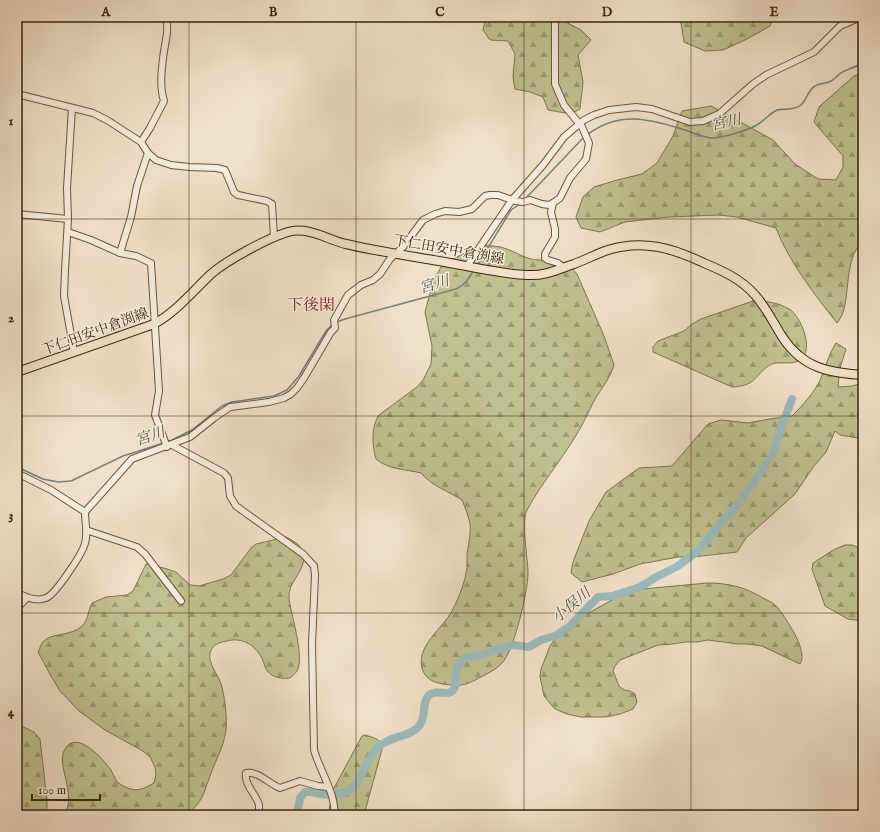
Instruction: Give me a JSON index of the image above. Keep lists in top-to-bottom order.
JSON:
{
  "streets": {
    "main road": ["下仁田安中倉渕線"]
  },
  "districts": ["下後閑"],
  "water": ["宮川", "小俣川"],
  "scale_bar": "100 m",
  "grid": {
    "columns": [
      "A",
      "B",
      "C",
      "D",
      "E"
    ],
    "rows": [
      "1",
      "2",
      "3",
      "4"
    ]
  }
}
